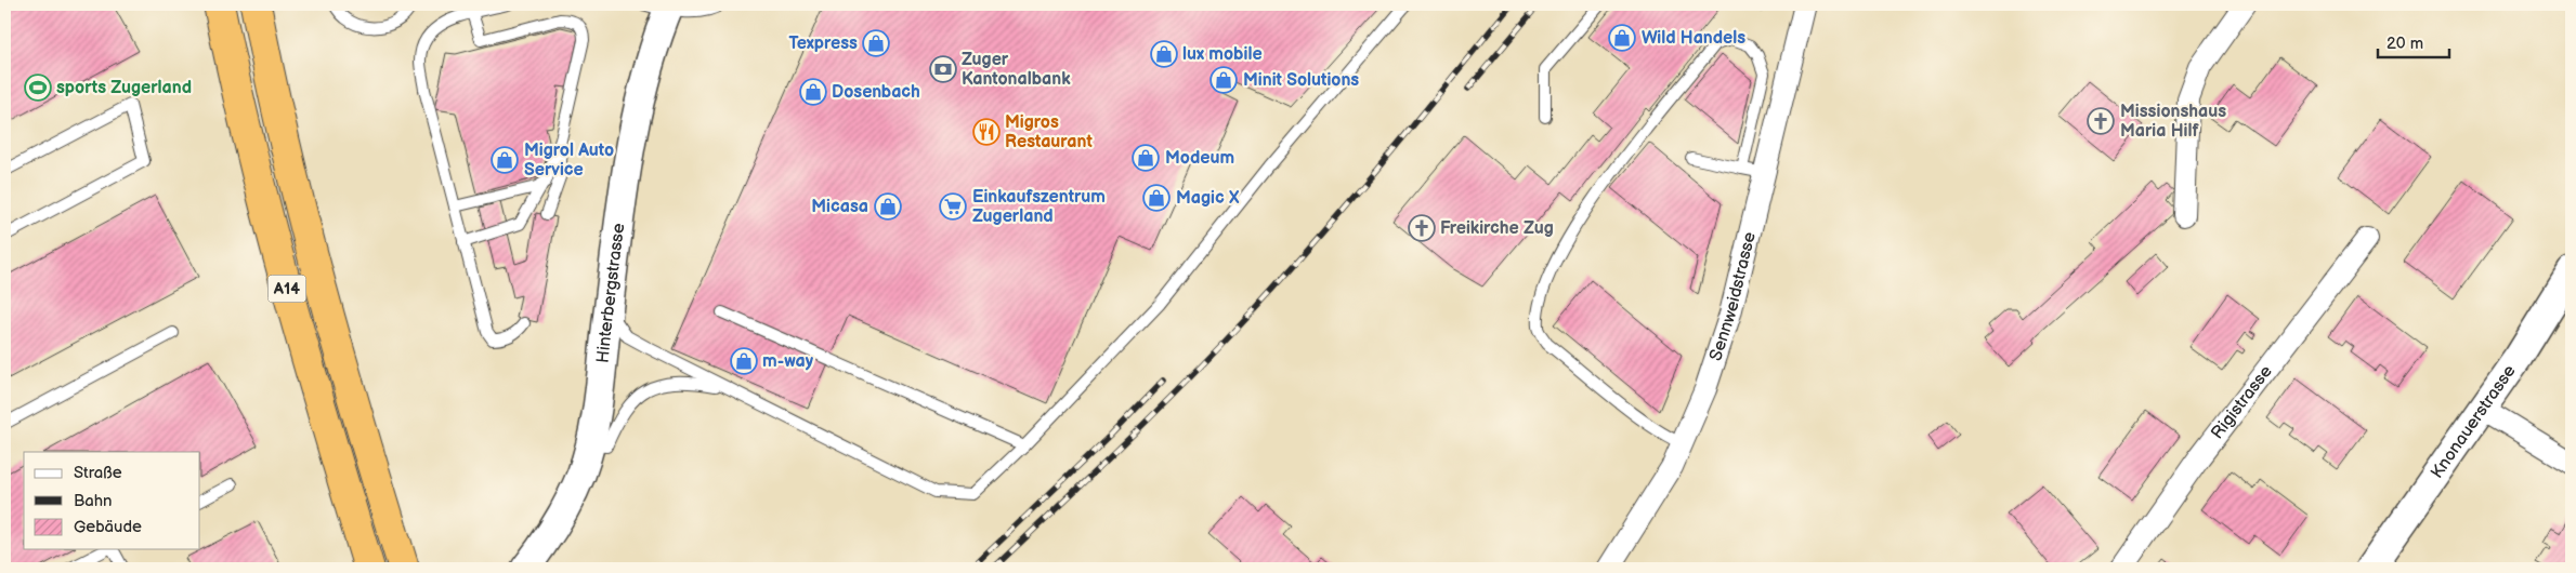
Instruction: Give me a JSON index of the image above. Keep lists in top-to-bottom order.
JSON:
{
  "streets": {
    "highway": ["A14"],
    "street": [
      "Hinterbergstrasse",
      "Sennweidstrasse",
      "Rigistrasse",
      "Knonauerstrasse"
    ]
  },
  "places": {
    "shop": [
      "Wild Handels",
      "Texpress",
      "lux mobile",
      "Minit Solutions",
      "Dosenbach",
      "Modeum",
      "Migrol Auto Service",
      "Magic X",
      "Micasa",
      "m-way"
    ],
    "bank": ["Zuger Kantonalbank"],
    "sports": ["sports Zugerland"],
    "church": ["Missionshaus Maria Hilf", "Freikirche Zug"],
    "restaurant": ["Migros Restaurant"],
    "supermarket": ["Einkaufszentrum Zugerland"]
  },
  "legend": ["Straße", "Bahn", "Gebäude"],
  "scale_bar": "20 m"
}
